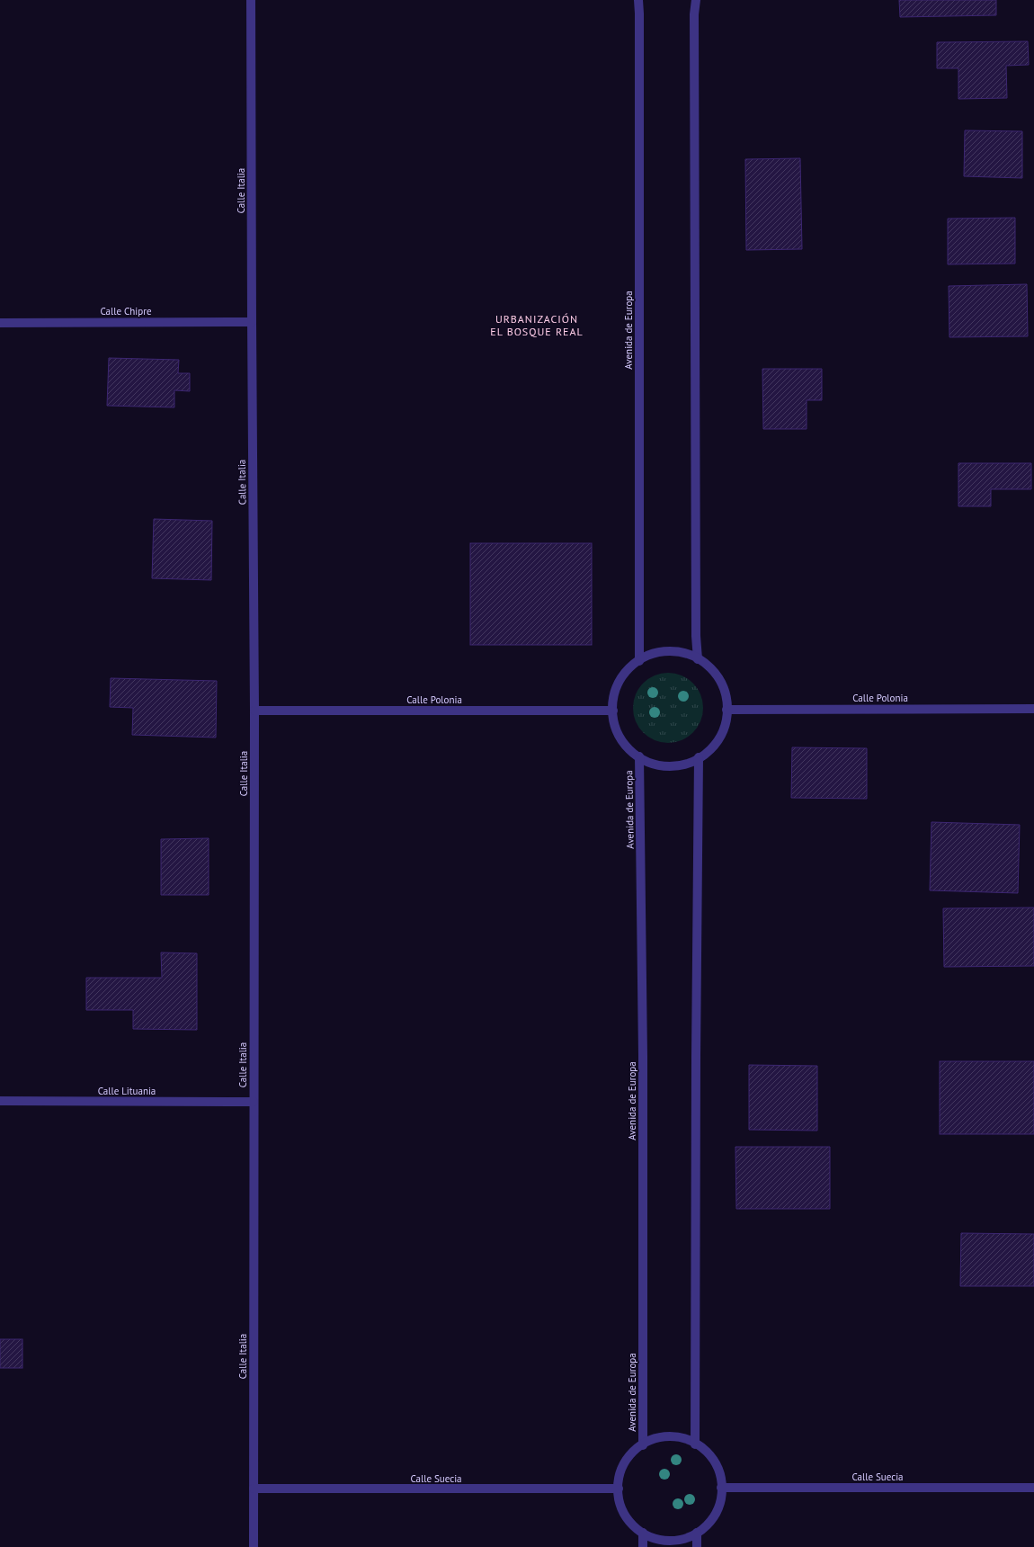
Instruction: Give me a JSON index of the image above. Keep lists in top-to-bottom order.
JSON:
{
  "streets": {
    "street": [
      "Calle Italia",
      "Calle Chipre",
      "Avenida de Europa",
      "Calle Polonia",
      "Calle Lituania",
      "Calle Suecia"
    ]
  },
  "crossings": [
    ["Calle Italia", "Calle Chipre"],
    ["Calle Italia", "Calle Polonia"],
    ["Calle Italia", "Calle Lituania"],
    ["Calle Italia", "Calle Suecia"],
    ["Avenida de Europa", "Calle Polonia"],
    ["Avenida de Europa", "Calle Suecia"]
  ],
  "districts": ["URBANIZACIÓN EL BOSQUE REAL"]
}
